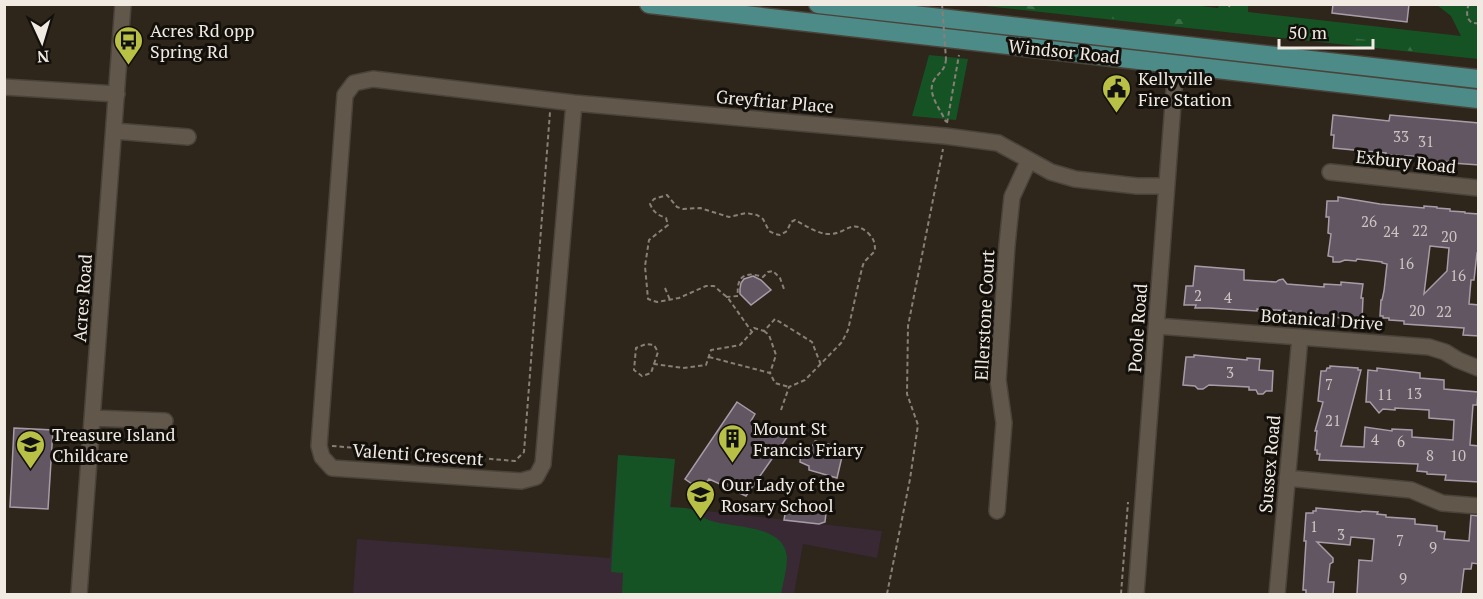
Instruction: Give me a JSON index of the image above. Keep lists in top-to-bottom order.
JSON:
{
  "streets": {
    "main road": ["Windsor Road"],
    "street": [
      "Greyfriar Place",
      "Exbury Road",
      "Acres Road",
      "Ellerstone Court",
      "Botanical Drive",
      "Poole Road",
      "Valenti Crescent",
      "Sussex Road"
    ]
  },
  "crossings": [
    ["Windsor Road", "Poole Road"],
    ["Greyfriar Place", "Ellerstone Court"],
    ["Greyfriar Place", "Poole Road"],
    ["Greyfriar Place", "Valenti Crescent"],
    ["Botanical Drive", "Poole Road"],
    ["Botanical Drive", "Sussex Road"]
  ],
  "places": {
    "bus stop": ["Acres Rd opp Spring Rd"],
    "public building": ["Kellyville Fire Station"],
    "building": ["Mount St Francis Friary"],
    "school or university": ["Treasure Island Childcare", "Our Lady of the Rosary School"]
  },
  "house_numbers": [
    "33",
    "31",
    "26",
    "22",
    "24",
    "20",
    "16",
    "16",
    "2",
    "4",
    "20",
    "22",
    "3",
    "7",
    "13",
    "11",
    "21",
    "4",
    "6",
    "8",
    "10",
    "1",
    "3",
    "7",
    "9",
    "9"
  ],
  "scale_bar": "50 m",
  "north": "bottom"
}
